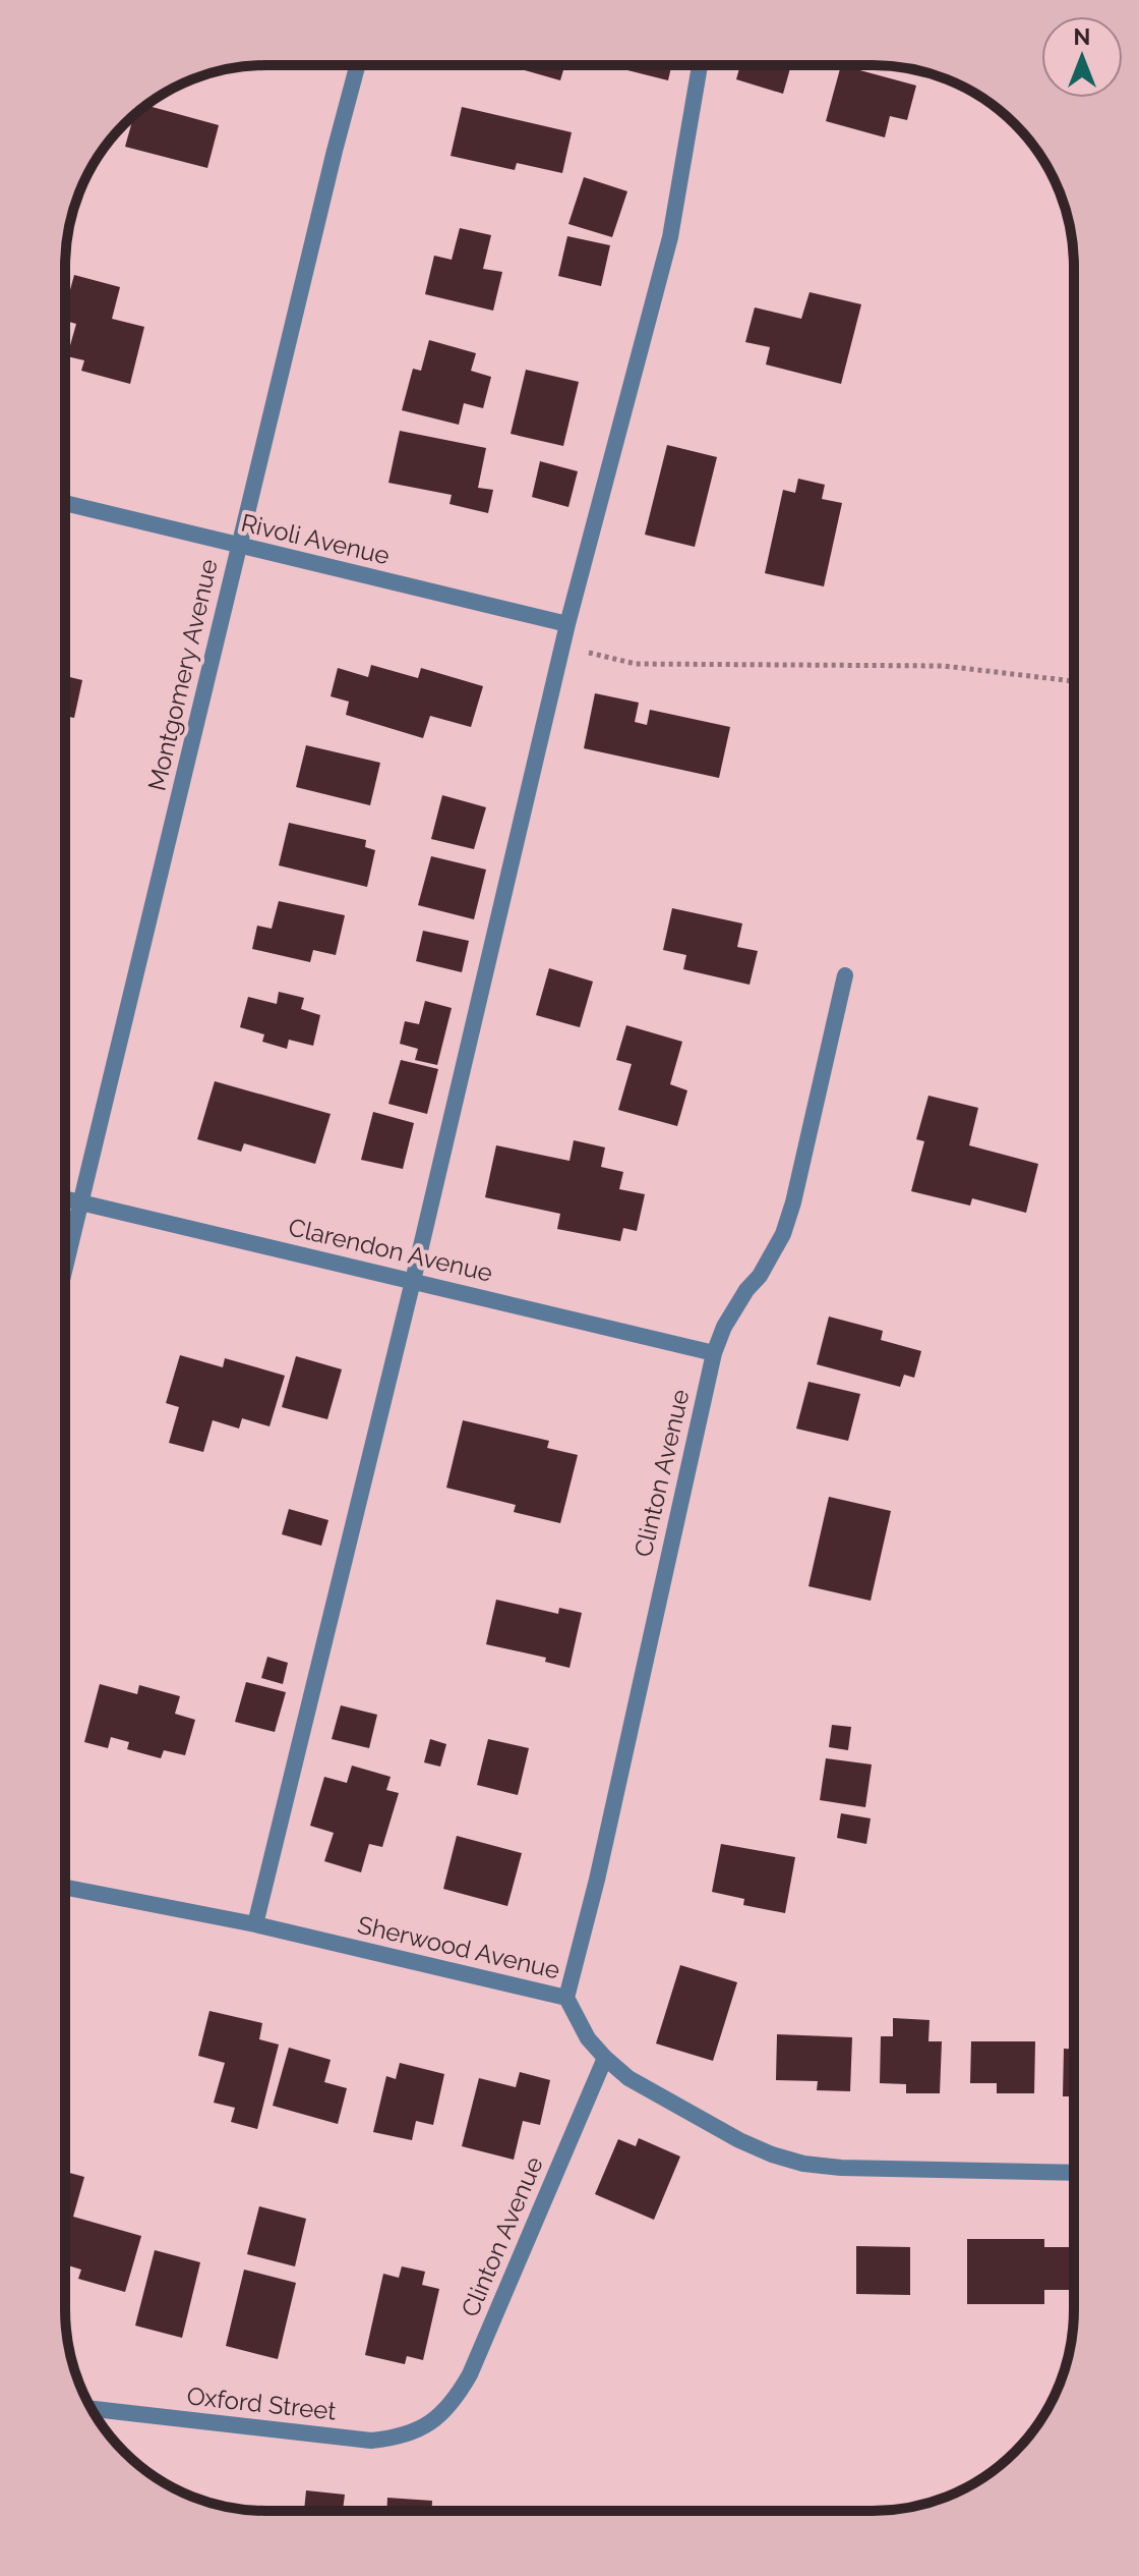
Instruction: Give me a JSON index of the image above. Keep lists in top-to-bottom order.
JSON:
{
  "streets": {
    "street": [
      "Rivoli Avenue",
      "Montgomery Avenue",
      "Clarendon Avenue",
      "Clinton Avenue",
      "Sherwood Avenue",
      "Oxford Street"
    ]
  },
  "crossings": [
    ["Rivoli Avenue", "Montgomery Avenue"],
    ["Montgomery Avenue", "Clarendon Avenue"],
    ["Clarendon Avenue", "Clinton Avenue"],
    ["Clinton Avenue", "Sherwood Avenue"],
    ["Clinton Avenue", "Oxford Street"]
  ],
  "north": "top"
}
